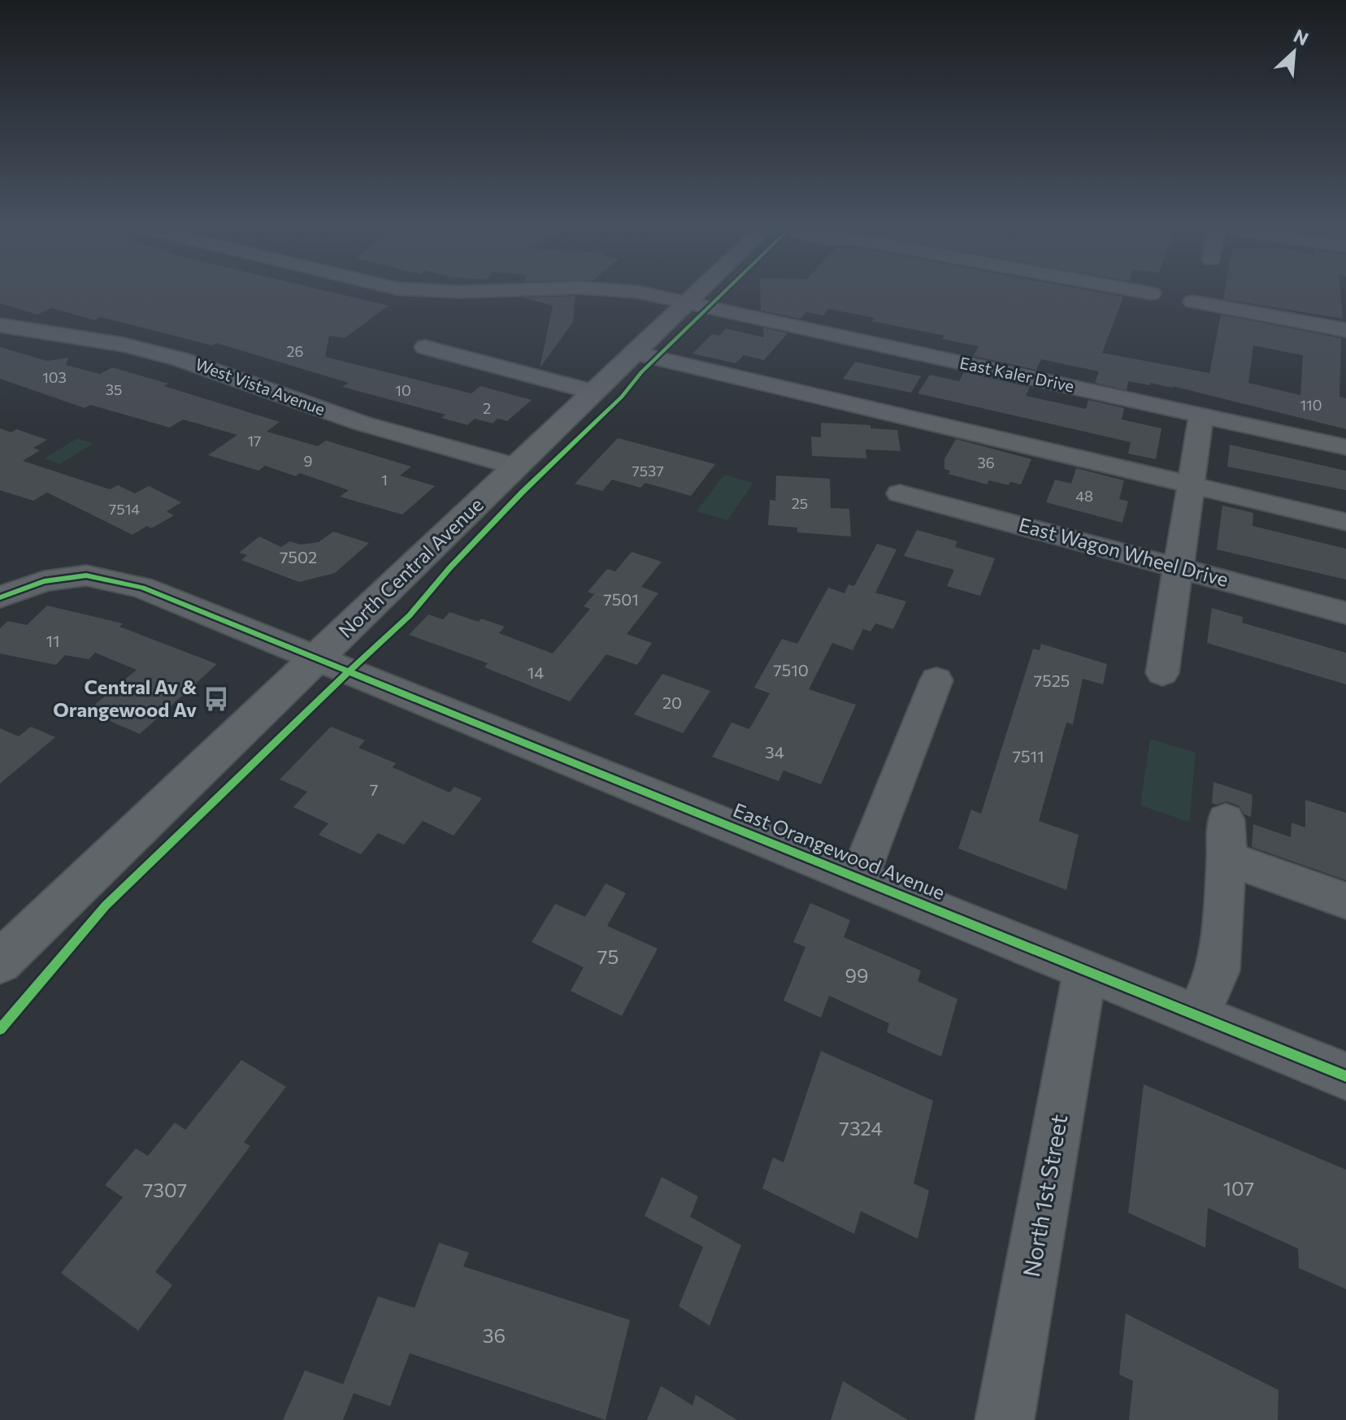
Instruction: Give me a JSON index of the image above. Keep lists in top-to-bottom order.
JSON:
{
  "streets": {
    "main road": ["North Central Avenue"],
    "street": [
      "East Kaler Drive",
      "West Vista Avenue",
      "East Wagon Wheel Drive",
      "East Orangewood Avenue",
      "North 1st Street"
    ]
  },
  "crossings": [
    ["East Kaler Drive", "North Central Avenue"],
    ["West Vista Avenue", "North Central Avenue"],
    ["North Central Avenue", "East Orangewood Avenue"],
    ["East Orangewood Avenue", "North 1st Street"]
  ],
  "places": {
    "bus stop": ["Central Av & Orangewood Av"]
  },
  "house_numbers": [
    "26",
    "103",
    "35",
    "10",
    "110",
    "2",
    "17",
    "9",
    "36",
    "7537",
    "1",
    "48",
    "25",
    "7514",
    "7502",
    "7501",
    "11",
    "7510",
    "14",
    "7525",
    "20",
    "34",
    "7511",
    "7",
    "75",
    "99",
    "7324",
    "107",
    "7307",
    "36"
  ],
  "north": "top right"
}
